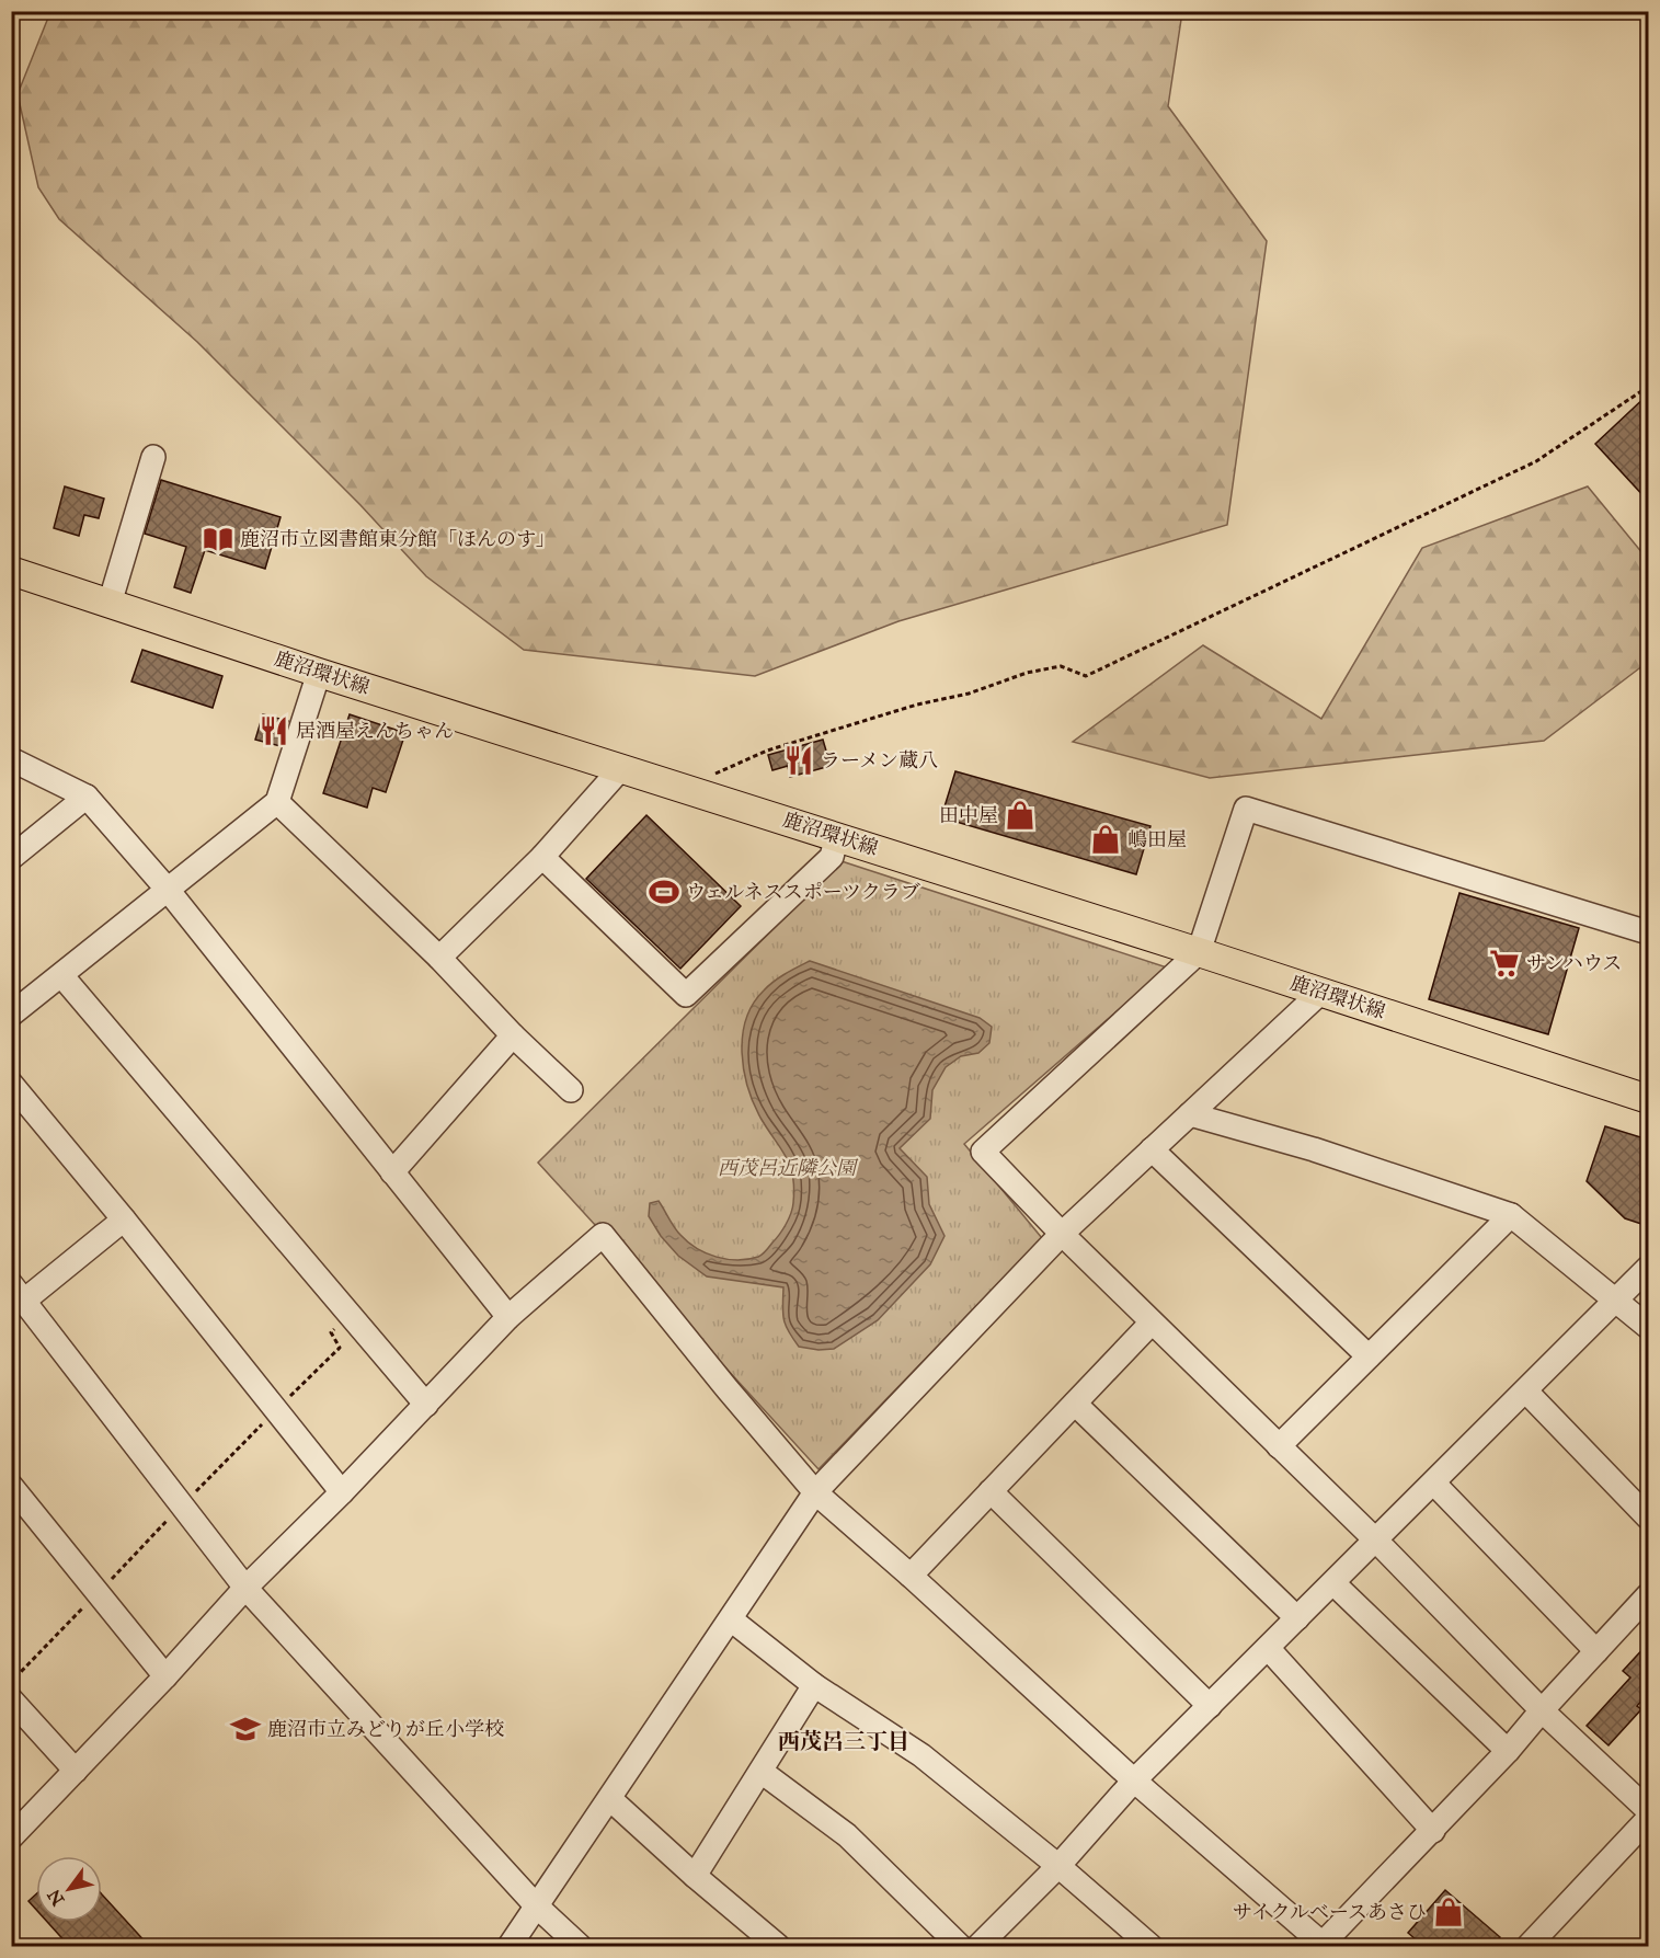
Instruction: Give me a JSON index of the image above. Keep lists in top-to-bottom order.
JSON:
{
  "streets": {
    "main road": ["鹿沼環状線"]
  },
  "districts": ["西茂呂三丁目"],
  "parks": ["西茂呂近隣公園"],
  "places": {
    "library": ["鹿沼市立図書館東分館「ほんのす」"],
    "restaurant": ["居酒屋えんちゃん", "ラーメン蔵八"],
    "shop": ["田中屋", "嶋田屋", "サイクルベースあさひ"],
    "sports": ["ウェルネススポーツクラブ"],
    "supermarket": ["サンハウス"],
    "school or university": ["鹿沼市立みどりが丘小学校"]
  },
  "north": "bottom left"
}
